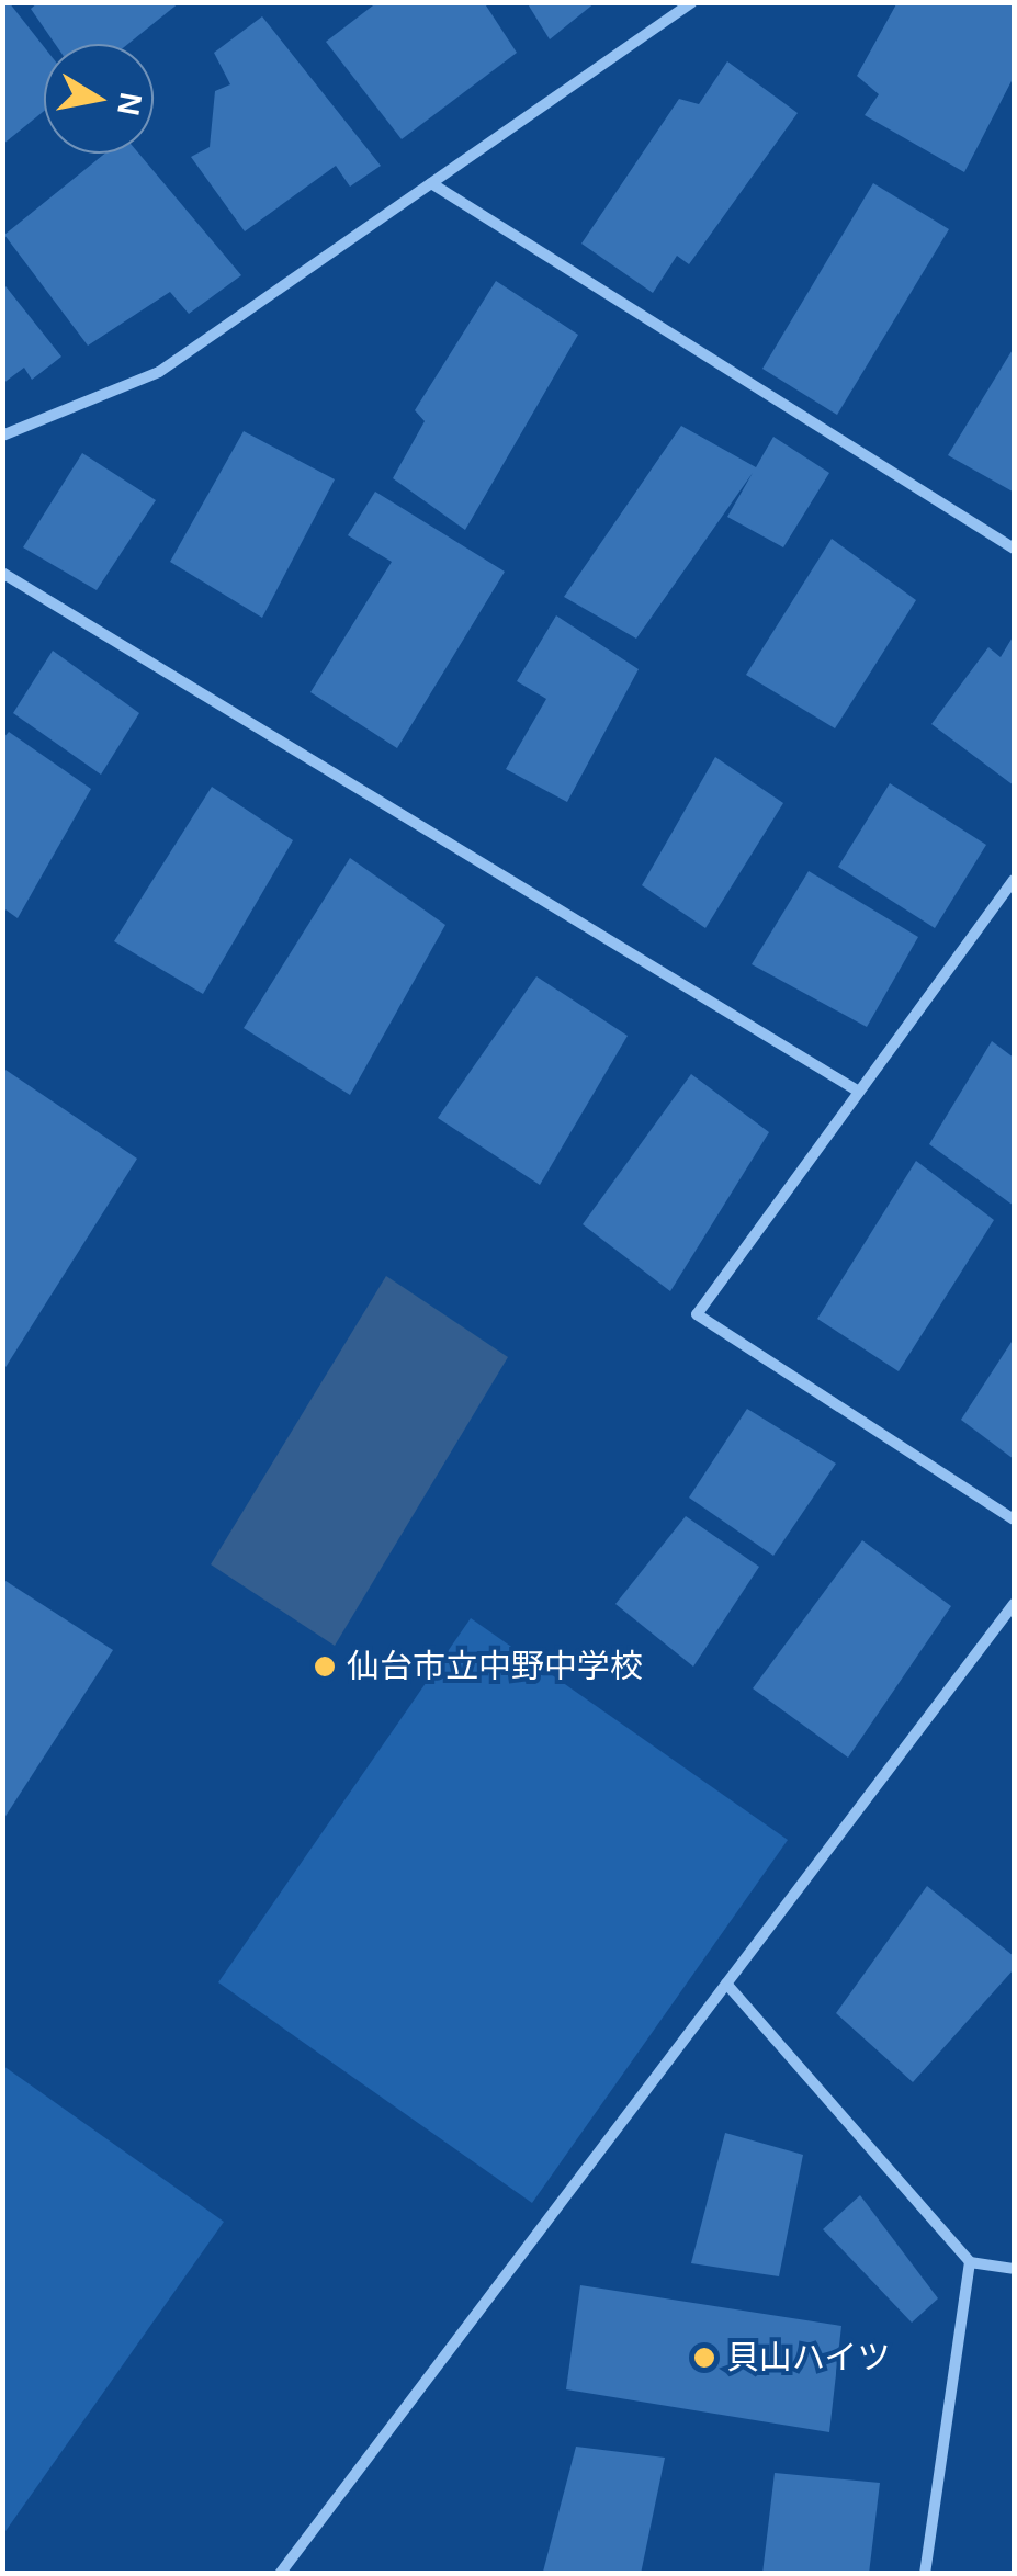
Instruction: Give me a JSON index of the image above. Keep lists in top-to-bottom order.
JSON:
{
  "places": ["仙台市立中野中学校", "貝山ハイツ"],
  "north": "right"
}
